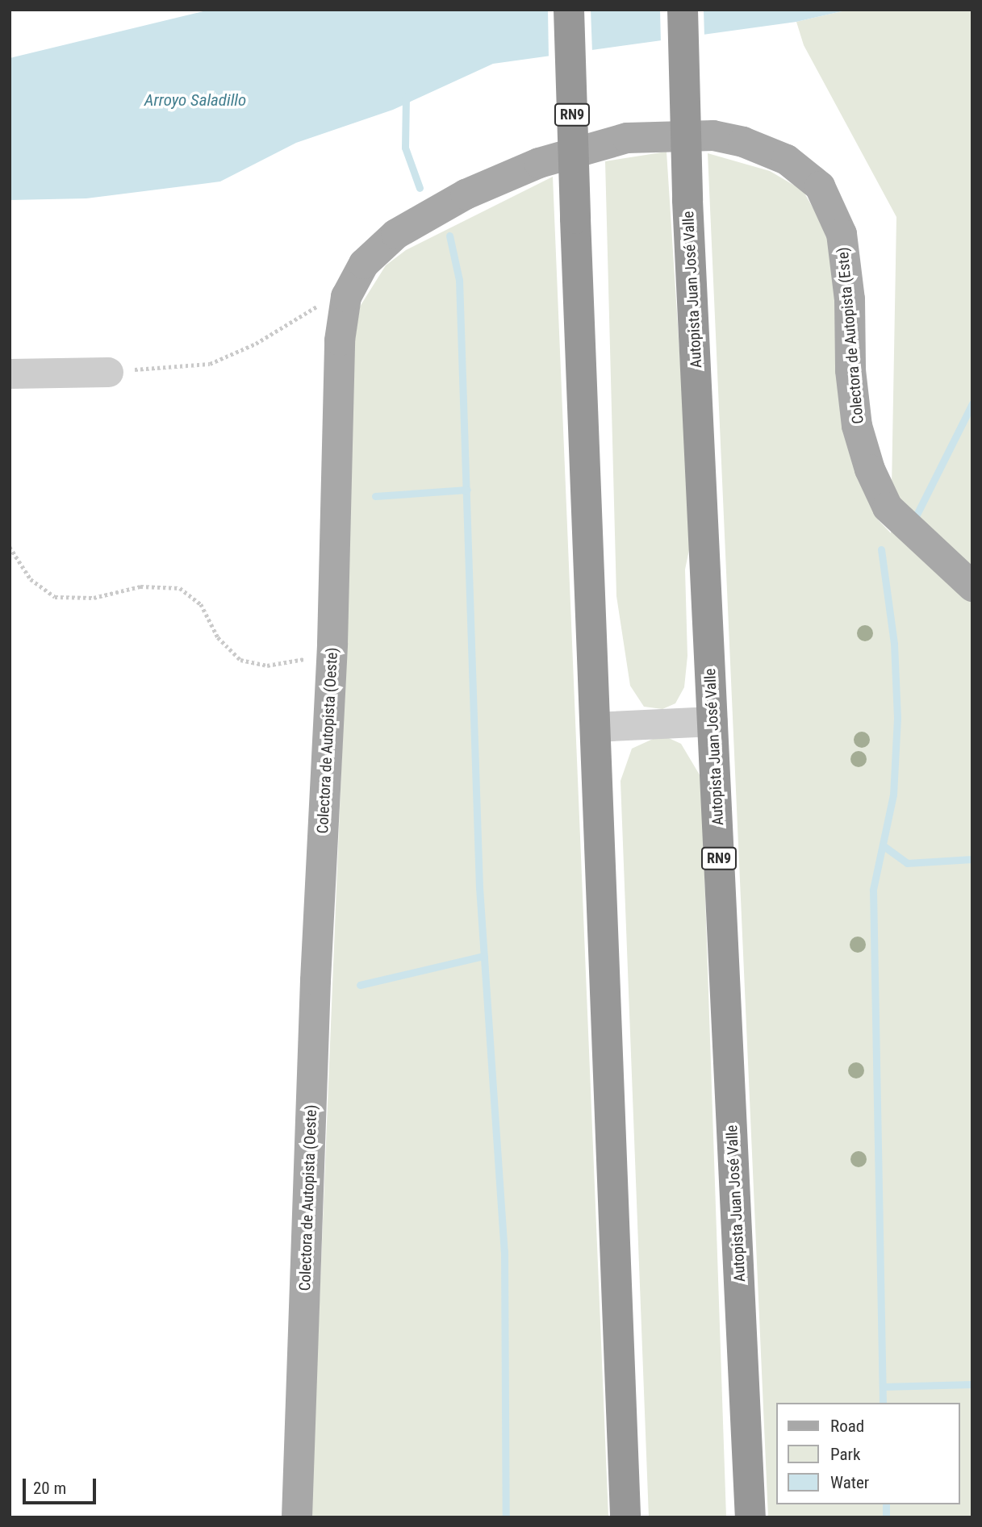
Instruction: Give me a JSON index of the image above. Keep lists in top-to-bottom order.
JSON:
{
  "streets": {
    "highway": ["RN9", "Autopista Juan José Valle"],
    "main road": ["Colectora de Autopista (Este)", "Colectora de Autopista (Oeste)"]
  },
  "crossings": [
    ["Colectora de Autopista (Este)", "Colectora de Autopista (Oeste)"]
  ],
  "water": ["Arroyo Saladillo"],
  "legend": ["Road", "Park", "Water"],
  "scale_bar": "20 m"
}
